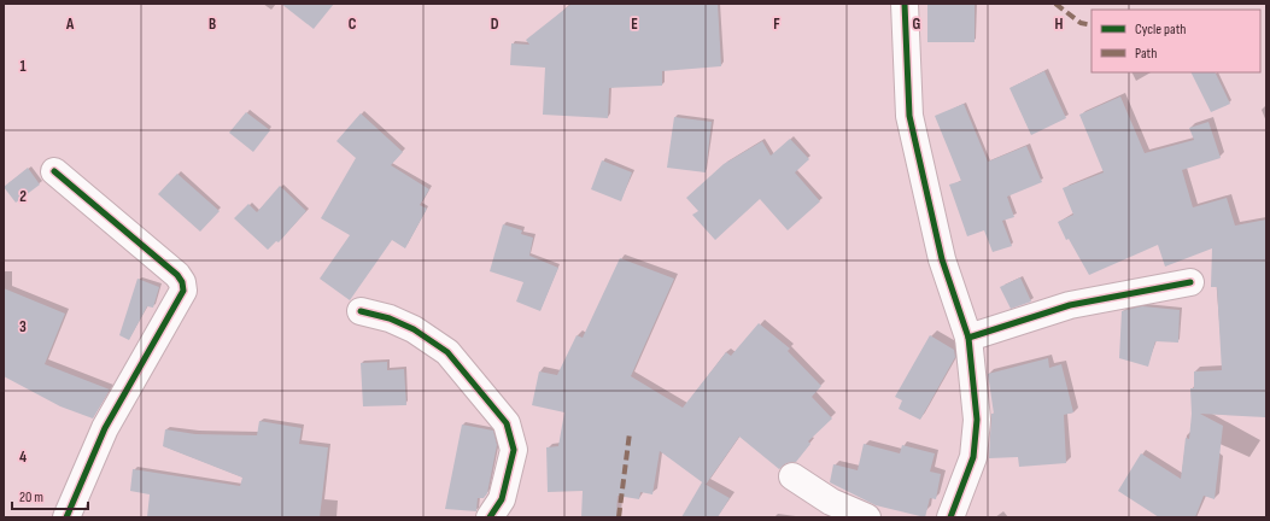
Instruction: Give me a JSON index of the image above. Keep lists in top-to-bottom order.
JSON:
{
  "legend": ["Cycle path", "Path"],
  "scale_bar": "20 m",
  "grid": {
    "columns": [
      "A",
      "B",
      "C",
      "D",
      "E",
      "F",
      "G",
      "H"
    ],
    "rows": [
      "1",
      "2",
      "3",
      "4"
    ]
  }
}
